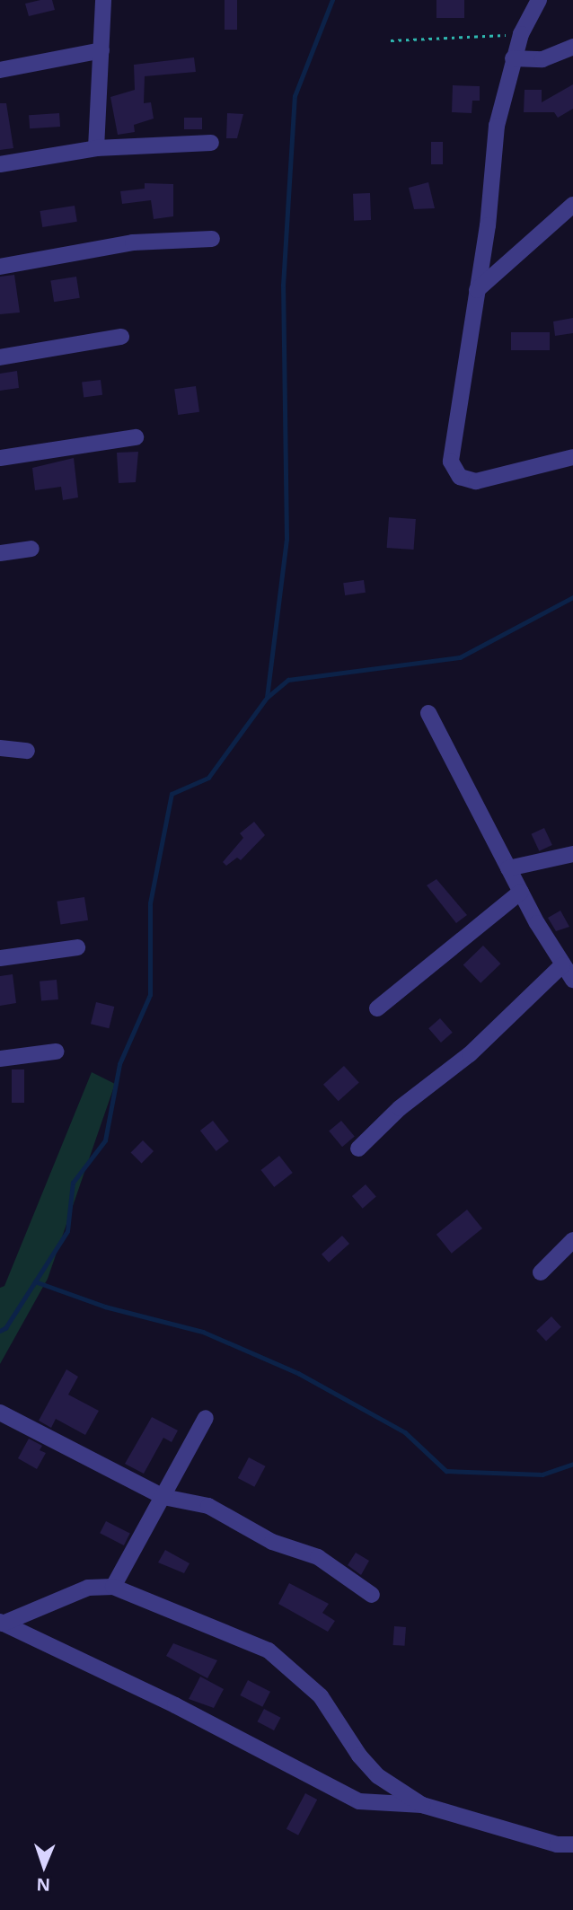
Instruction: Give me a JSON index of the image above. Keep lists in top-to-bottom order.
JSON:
{
  "north": "bottom"
}
